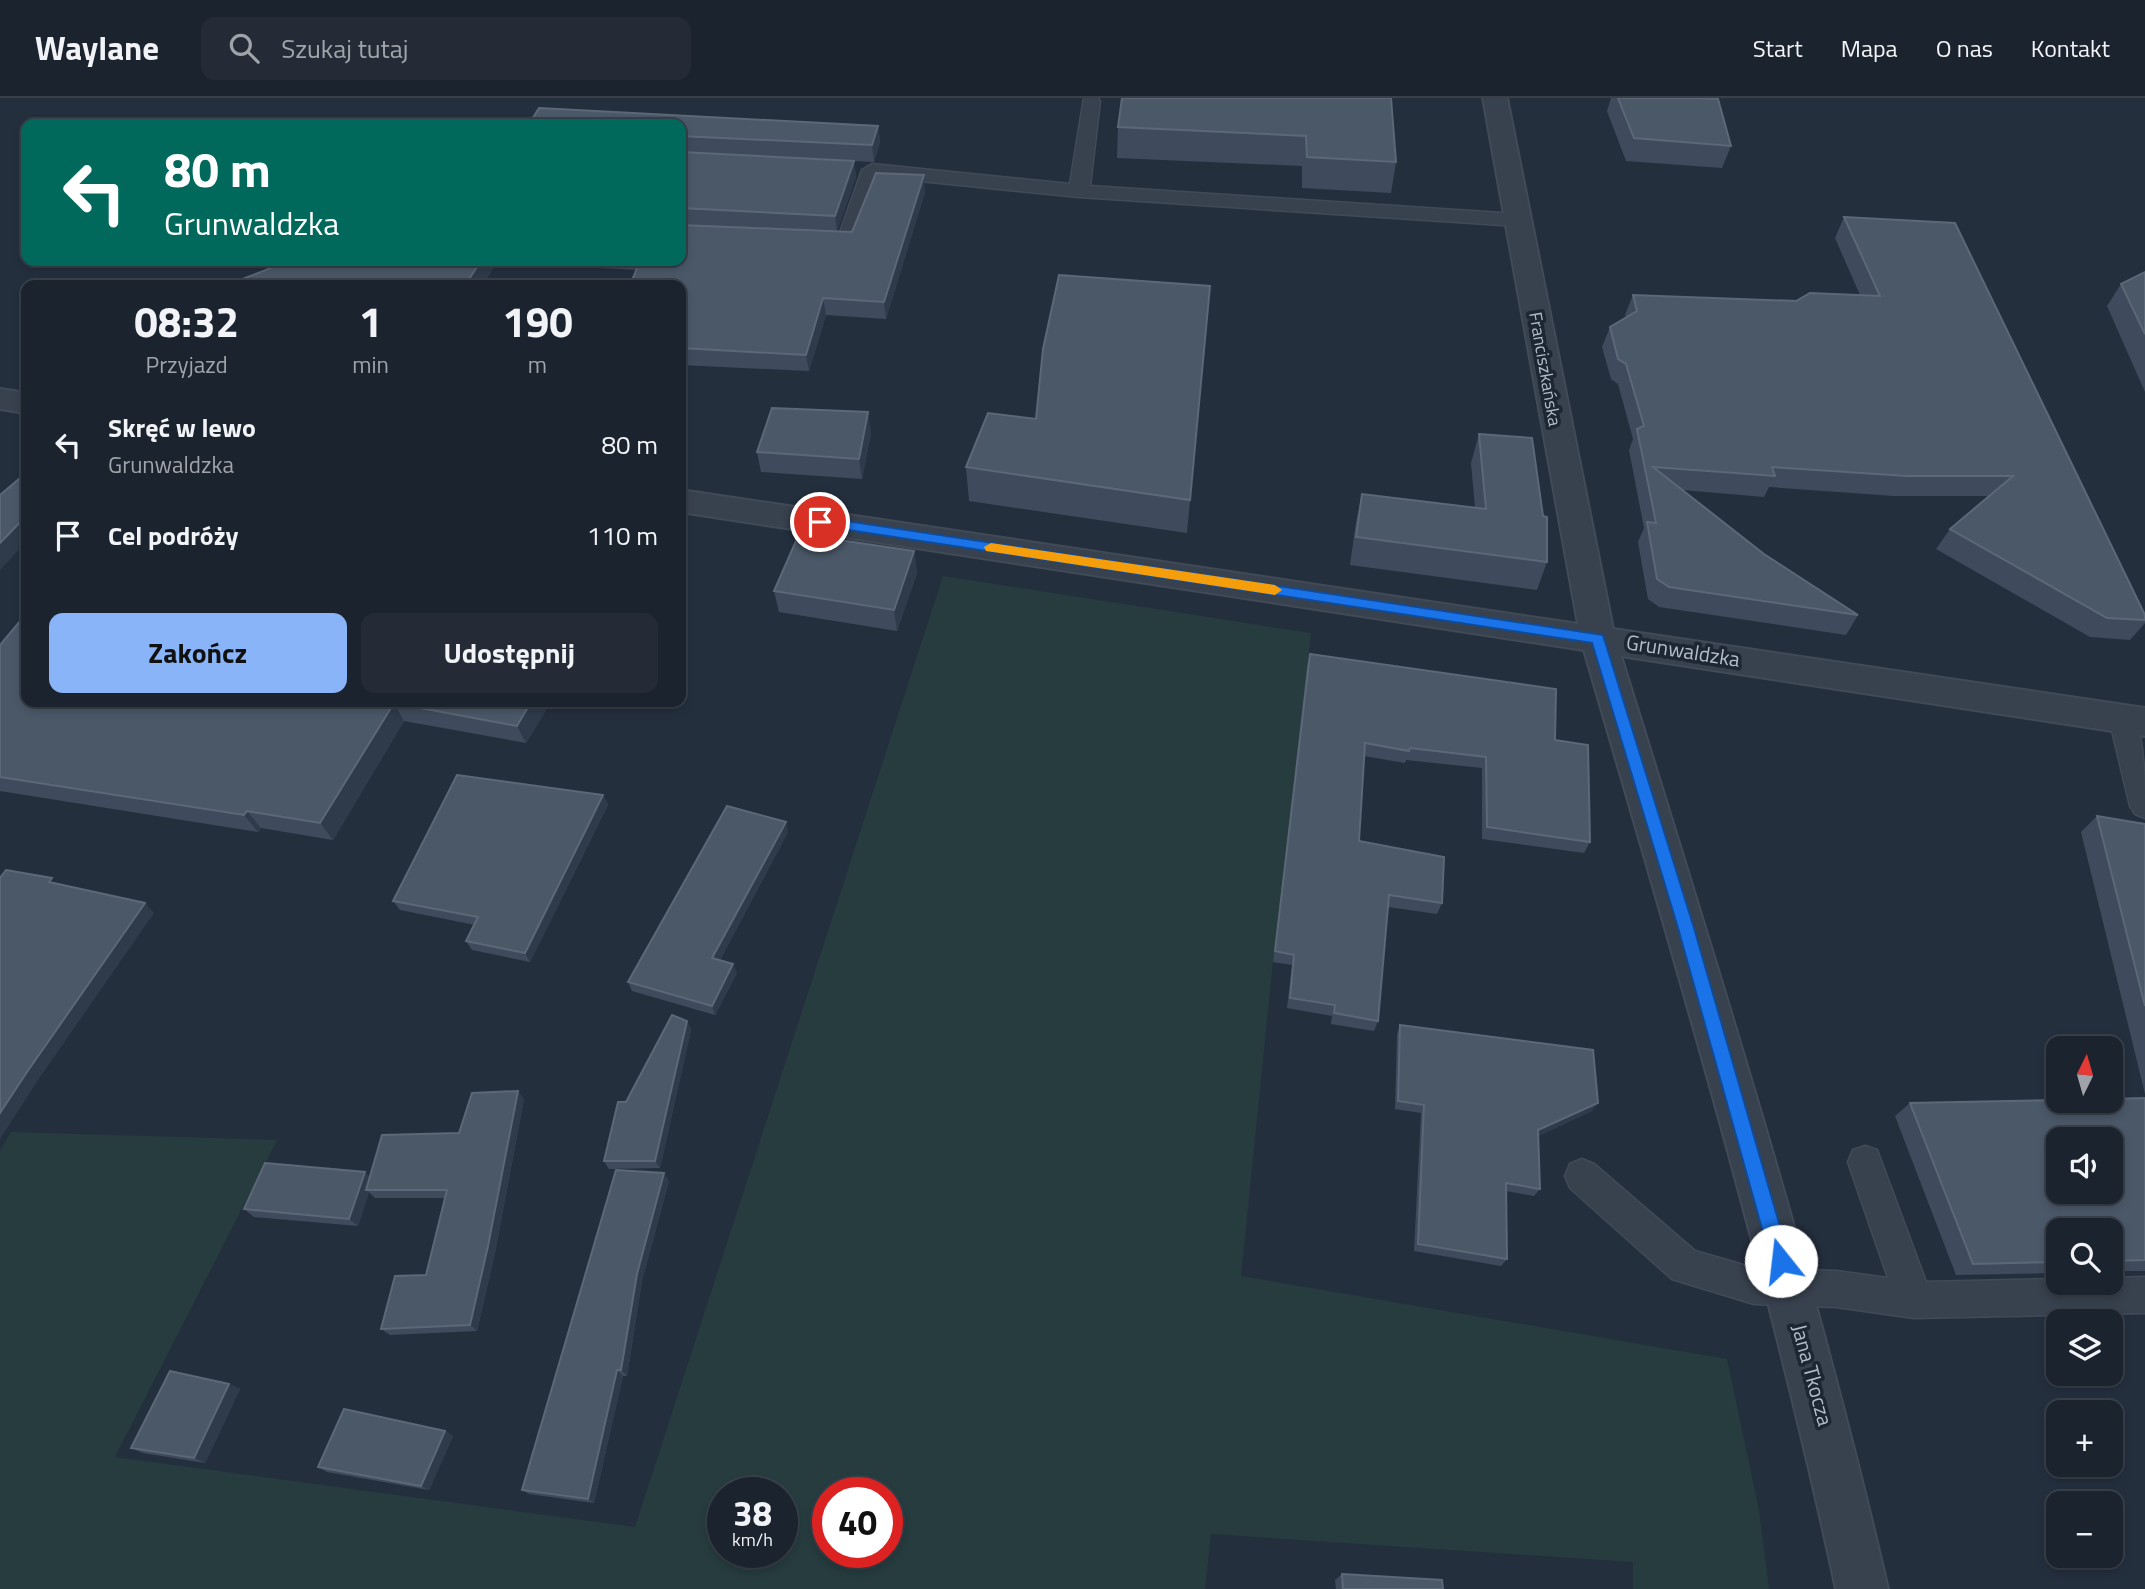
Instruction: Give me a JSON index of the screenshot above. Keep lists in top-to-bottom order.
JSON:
{
  "streets": {
    "street": ["Franciszkańska", "Grunwaldzka", "Jana Tkocza"]
  },
  "crossings": [
    ["Franciszkańska", "Grunwaldzka"],
    ["Franciszkańska", "Jana Tkocza"],
    ["Grunwaldzka", "Jana Tkocza"]
  ],
  "north": "top",
  "page": {
    "header": "Waylane",
    "search": "Szukaj tutaj",
    "nav": [
      "Start",
      "Mapa",
      "O nas",
      "Kontakt"
    ],
    "turn": ["80 m", "Grunwaldzka"],
    "eta": [
      "08:32",
      "Przyjazd",
      "1",
      "min",
      "190",
      "m"
    ],
    "list": [
      {
        "name": "Skręć w lewo",
        "note": "Grunwaldzka",
        "value": "80 m"
      },
      {
        "name": "Cel podróży",
        "value": "110 m"
      }
    ],
    "buttons": ["Zakończ", "Udostępnij"],
    "map_buttons": ["+", "−"],
    "speed": "38 km/h",
    "limit": "40"
  }
}
